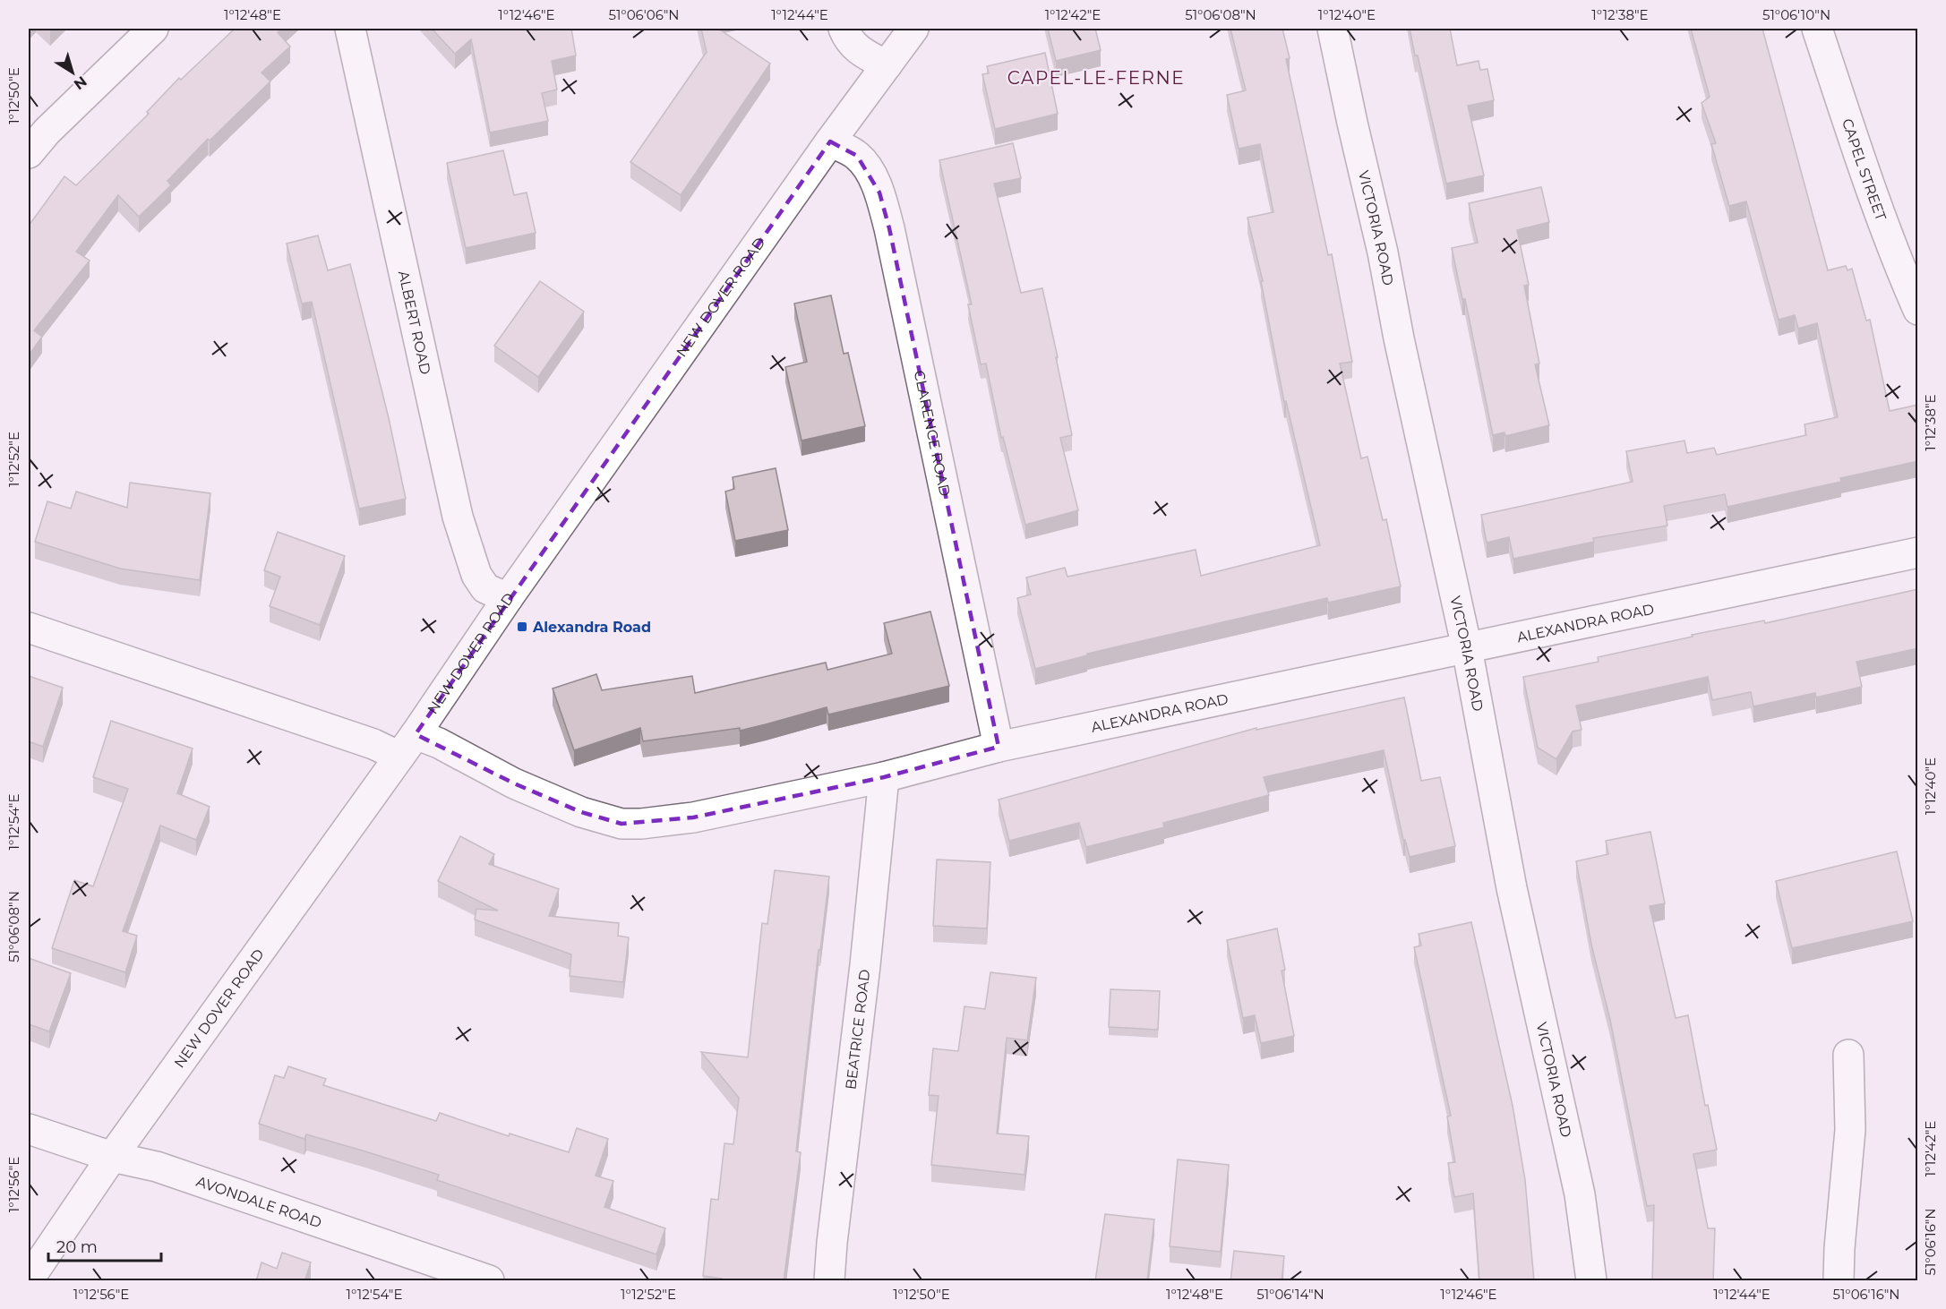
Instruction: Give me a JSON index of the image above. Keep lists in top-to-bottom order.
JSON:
{
  "streets": {
    "street": [
      "CAPEL STREET",
      "VICTORIA ROAD",
      "NEW DOVER ROAD",
      "ALBERT ROAD",
      "CLARENCE ROAD",
      "ALEXANDRA ROAD",
      "BEATRICE ROAD",
      "AVONDALE ROAD"
    ]
  },
  "crossings": [
    ["VICTORIA ROAD", "ALEXANDRA ROAD"],
    ["NEW DOVER ROAD", "ALBERT ROAD"],
    ["NEW DOVER ROAD", "CLARENCE ROAD"],
    ["NEW DOVER ROAD", "ALEXANDRA ROAD"],
    ["NEW DOVER ROAD", "AVONDALE ROAD"],
    ["CLARENCE ROAD", "ALEXANDRA ROAD"],
    ["ALEXANDRA ROAD", "BEATRICE ROAD"]
  ],
  "districts": ["CAPEL-LE-FERNE"],
  "places": {
    "transit": ["Alexandra Road"]
  },
  "scale_bar": "20 m",
  "north": "bottom right",
  "coordinates": [
    "1°12'48\"E",
    "1°12'46\"E",
    "51°06'06\"N",
    "1°12'44\"E",
    "1°12'42\"E",
    "51°06'08\"N",
    "1°12'40\"E",
    "1°12'38\"E",
    "51°06'10\"N",
    "1°12'50\"E",
    "1°12'52\"E",
    "1°12'54\"E",
    "1°12'56\"E",
    "51°06'16\"N",
    "51°06'14\"N"
  ]
}
